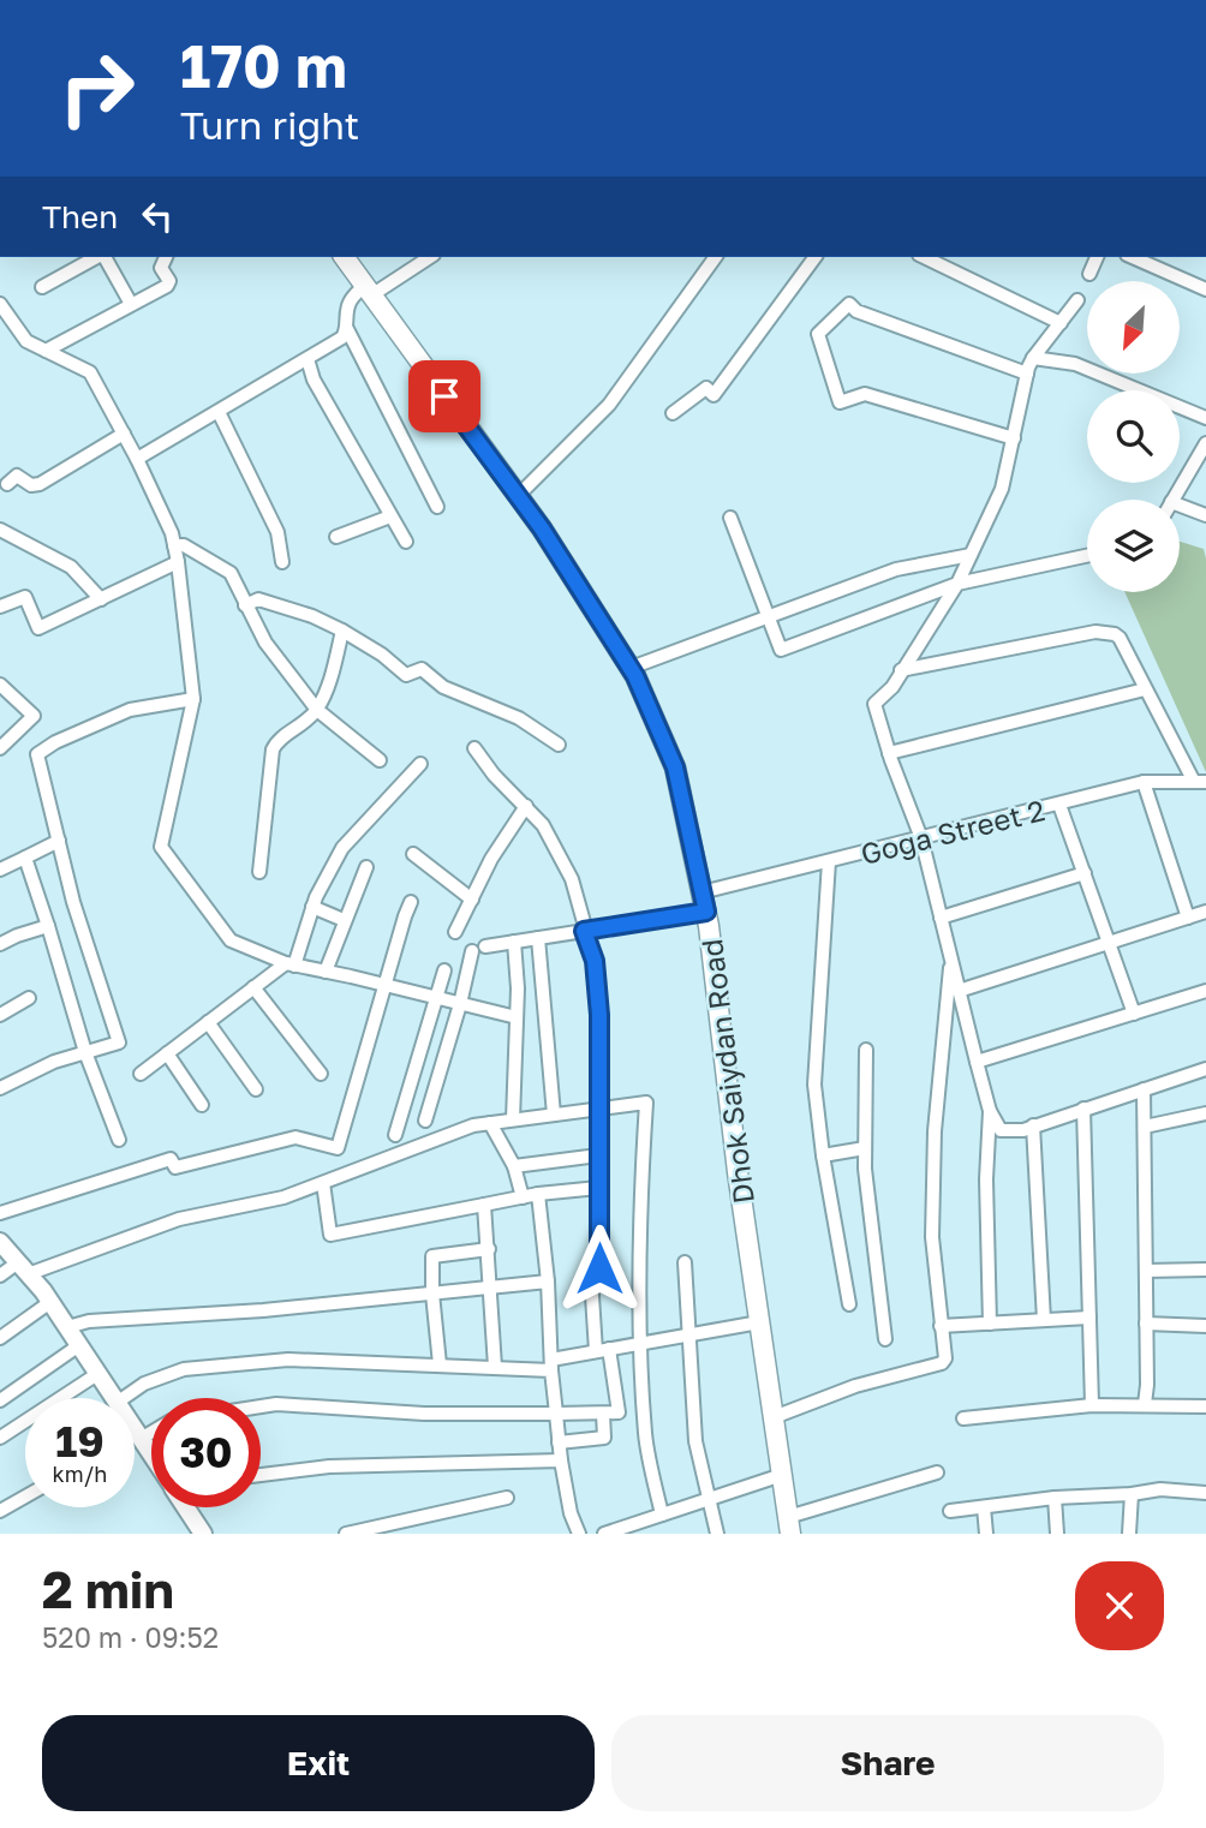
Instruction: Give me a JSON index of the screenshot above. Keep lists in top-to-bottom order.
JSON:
{
  "streets": {
    "main road": ["Dhok Saiydan Road"],
    "street": ["Goga Street 2"]
  },
  "crossings": [
    ["Goga Street 2", "Dhok Saiydan Road"]
  ],
  "north": "bottom left",
  "page": {
    "turn": ["170 m", "Turn right"],
    "then": "Then",
    "speed": "19 km/h",
    "limit": "30",
    "heading": ["2 min", "520 m · 09:52"],
    "buttons": ["Exit", "Share"]
  }
}
